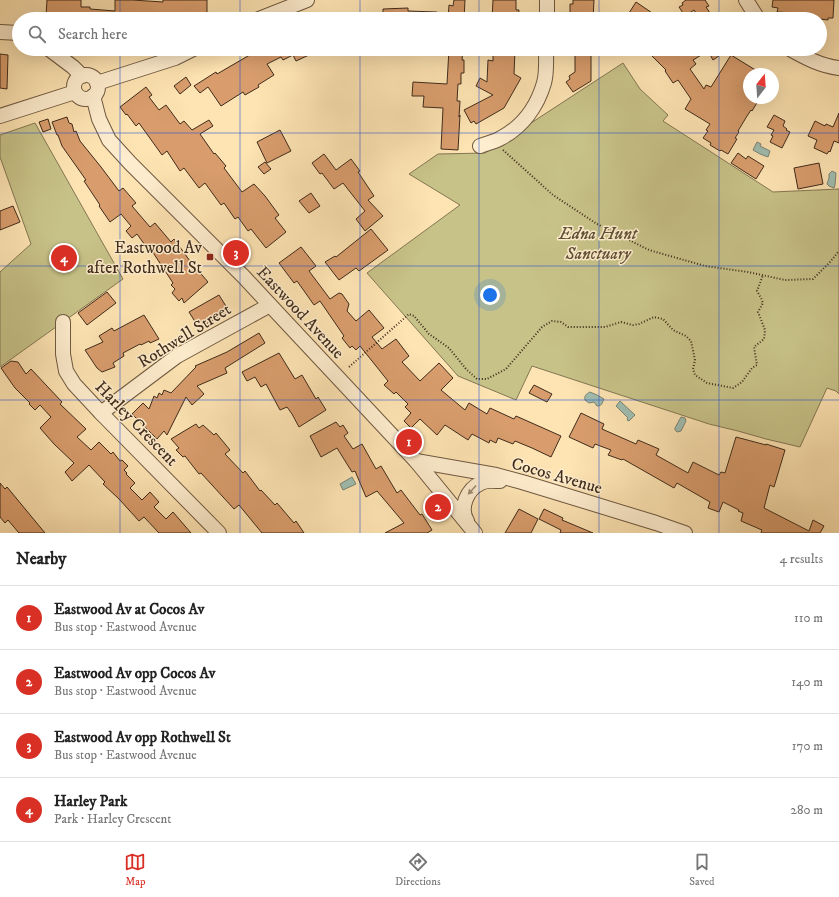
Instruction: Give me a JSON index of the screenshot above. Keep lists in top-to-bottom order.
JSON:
{
  "streets": {
    "street": [
      "Eastwood Avenue",
      "Rothwell Street",
      "Harley Crescent",
      "Cocos Avenue"
    ]
  },
  "crossings": [
    ["Eastwood Avenue", "Rothwell Street"],
    ["Eastwood Avenue", "Cocos Avenue"],
    ["Rothwell Street", "Harley Crescent"]
  ],
  "parks": ["Edna Hunt Sanctuary"],
  "places": {
    "transit": ["Eastwood Av after Rothwell St"]
  },
  "north": "top",
  "page": {
    "search": "Search here",
    "pins": [
      "3",
      "4",
      "1",
      "2"
    ],
    "heading": ["Nearby", "4 results"],
    "list": [
      {
        "mark": "1",
        "name": "Eastwood Av at Cocos Av",
        "note": "Bus stop · Eastwood Avenue",
        "value": "110 m"
      },
      {
        "mark": "2",
        "name": "Eastwood Av opp Cocos Av",
        "note": "Bus stop · Eastwood Avenue",
        "value": "140 m"
      },
      {
        "mark": "3",
        "name": "Eastwood Av opp Rothwell St",
        "note": "Bus stop · Eastwood Avenue",
        "value": "170 m"
      },
      {
        "mark": "4",
        "name": "Harley Park",
        "note": "Park · Harley Crescent",
        "value": "280 m"
      }
    ],
    "nav": ["Map", "Directions", "Saved"]
  }
}
